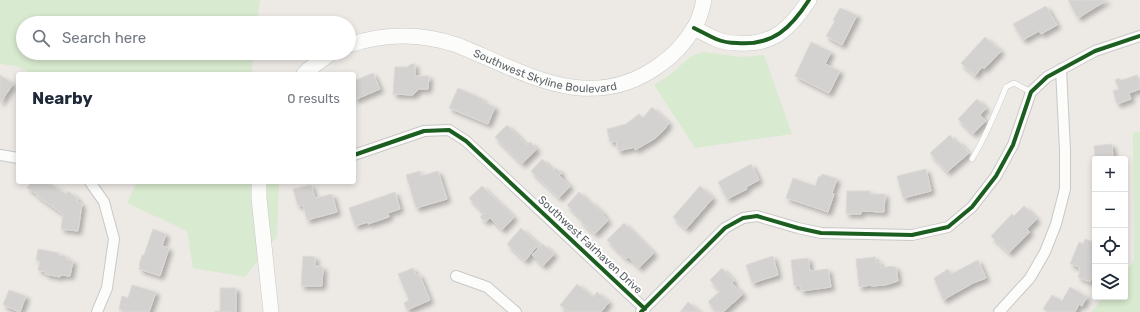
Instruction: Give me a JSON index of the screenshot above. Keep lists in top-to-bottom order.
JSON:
{
  "streets": {
    "main road": ["Southwest Skyline Boulevard"],
    "street": ["Southwest Fairhaven Drive"]
  },
  "page": {
    "search": "Search here",
    "heading": ["Nearby", "0 results"],
    "map_buttons": ["+", "−"]
  }
}
